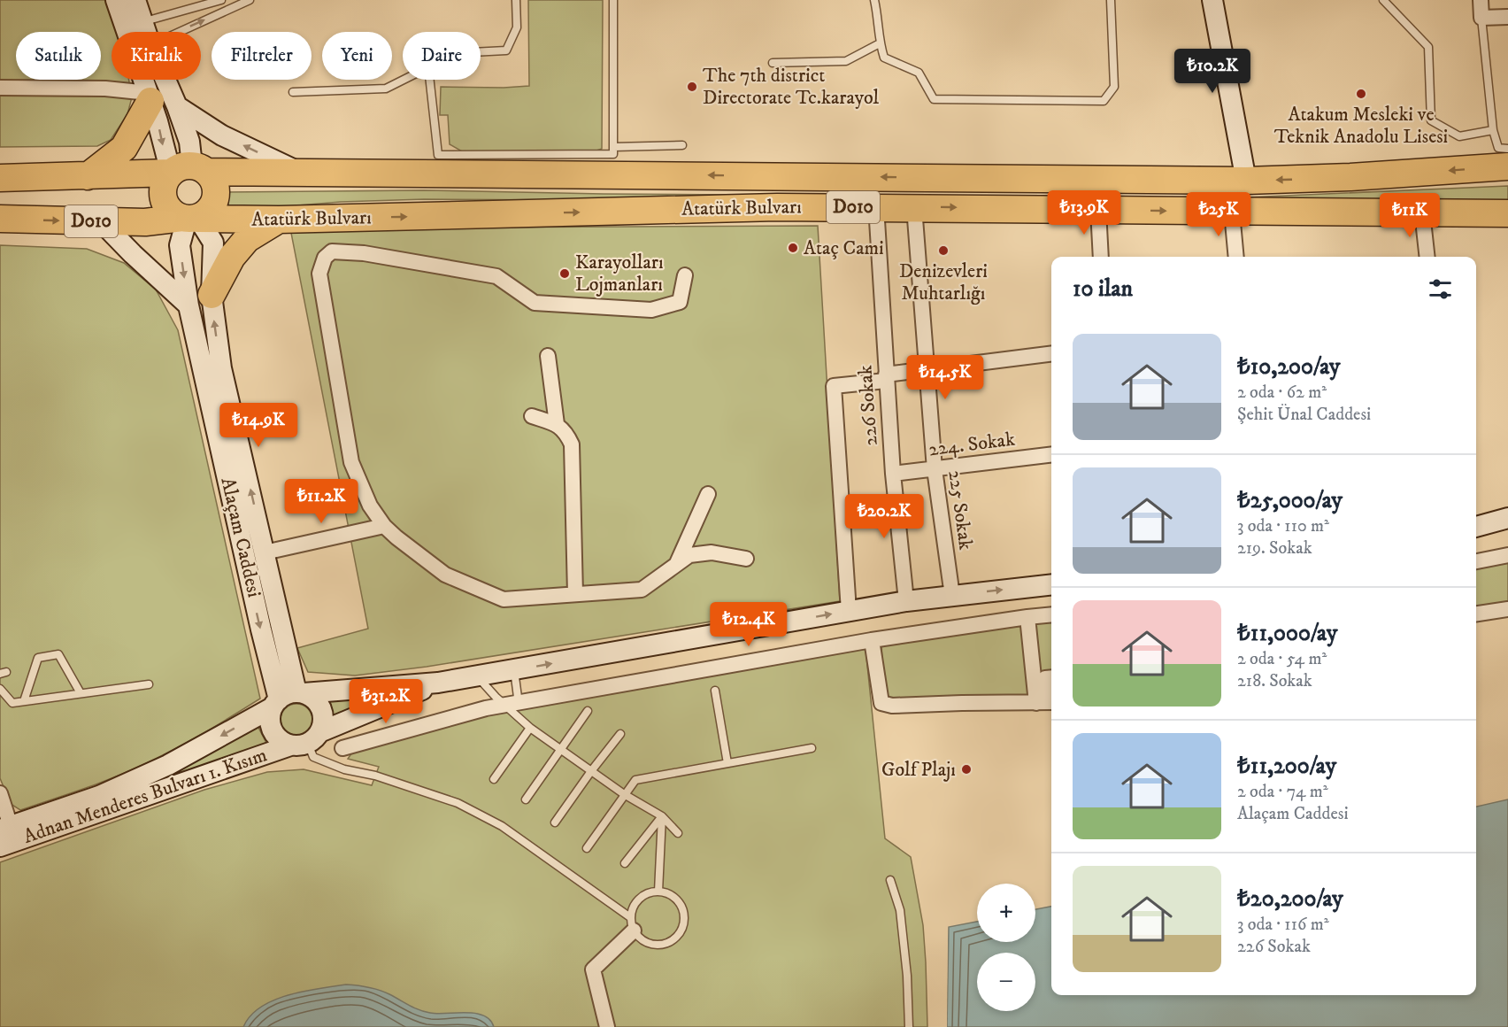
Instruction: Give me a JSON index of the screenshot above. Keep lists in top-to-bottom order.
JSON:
{
  "streets": {
    "highway": ["D010", "Atatürk Bulvarı"],
    "main road": ["Alaçam Caddesi", "Adnan Menderes Bulvarı 1. Kısım"],
    "street": ["226 Sokak", "224. Sokak", "225 Sokak"]
  },
  "crossings": [
    ["Atatürk Bulvarı", "226 Sokak"],
    ["Atatürk Bulvarı", "225 Sokak"],
    ["Atatürk Bulvarı", "Alaçam Caddesi"],
    ["226 Sokak", "224. Sokak"],
    ["226 Sokak", "Adnan Menderes Bulvarı 1. Kısım"],
    ["224. Sokak", "225 Sokak"],
    ["225 Sokak", "Adnan Menderes Bulvarı 1. Kısım"],
    ["Alaçam Caddesi", "Adnan Menderes Bulvarı 1. Kısım"]
  ],
  "places": [
    "The 7th district Directorate Tc.karayol",
    "Atakum Mesleki ve Teknik Anadolu Lisesi",
    "Ataç Cami",
    "Denizevleri Muhtarlığı",
    "Karayolları Lojmanları",
    "Golf Plajı"
  ],
  "page": {
    "chip": [
      "Satılık",
      "Kiralık",
      "Filtreler",
      "Yeni",
      "Daire"
    ],
    "price": [
      "₺10.2K",
      "₺13.9K",
      "₺25K",
      "₺11K",
      "₺14.5K",
      "₺14.9K",
      "₺11.2K",
      "₺20.2K",
      "₺12.4K",
      "₺31.2K"
    ],
    "heading": "10 ilan",
    "list": [
      {
        "name": "₺10,200/ay",
        "note": "2 oda · 62 m² · Şehit Ünal Caddesi"
      },
      {
        "name": "₺25,000/ay",
        "note": "3 oda · 110 m² · 219. Sokak"
      },
      {
        "name": "₺11,000/ay",
        "note": "2 oda · 54 m² · 218. Sokak"
      },
      {
        "name": "₺11,200/ay",
        "note": "2 oda · 74 m² · Alaçam Caddesi"
      },
      {
        "name": "₺20,200/ay",
        "note": "3 oda · 116 m² · 226 Sokak"
      }
    ],
    "map_buttons": ["+", "−"]
  }
}
